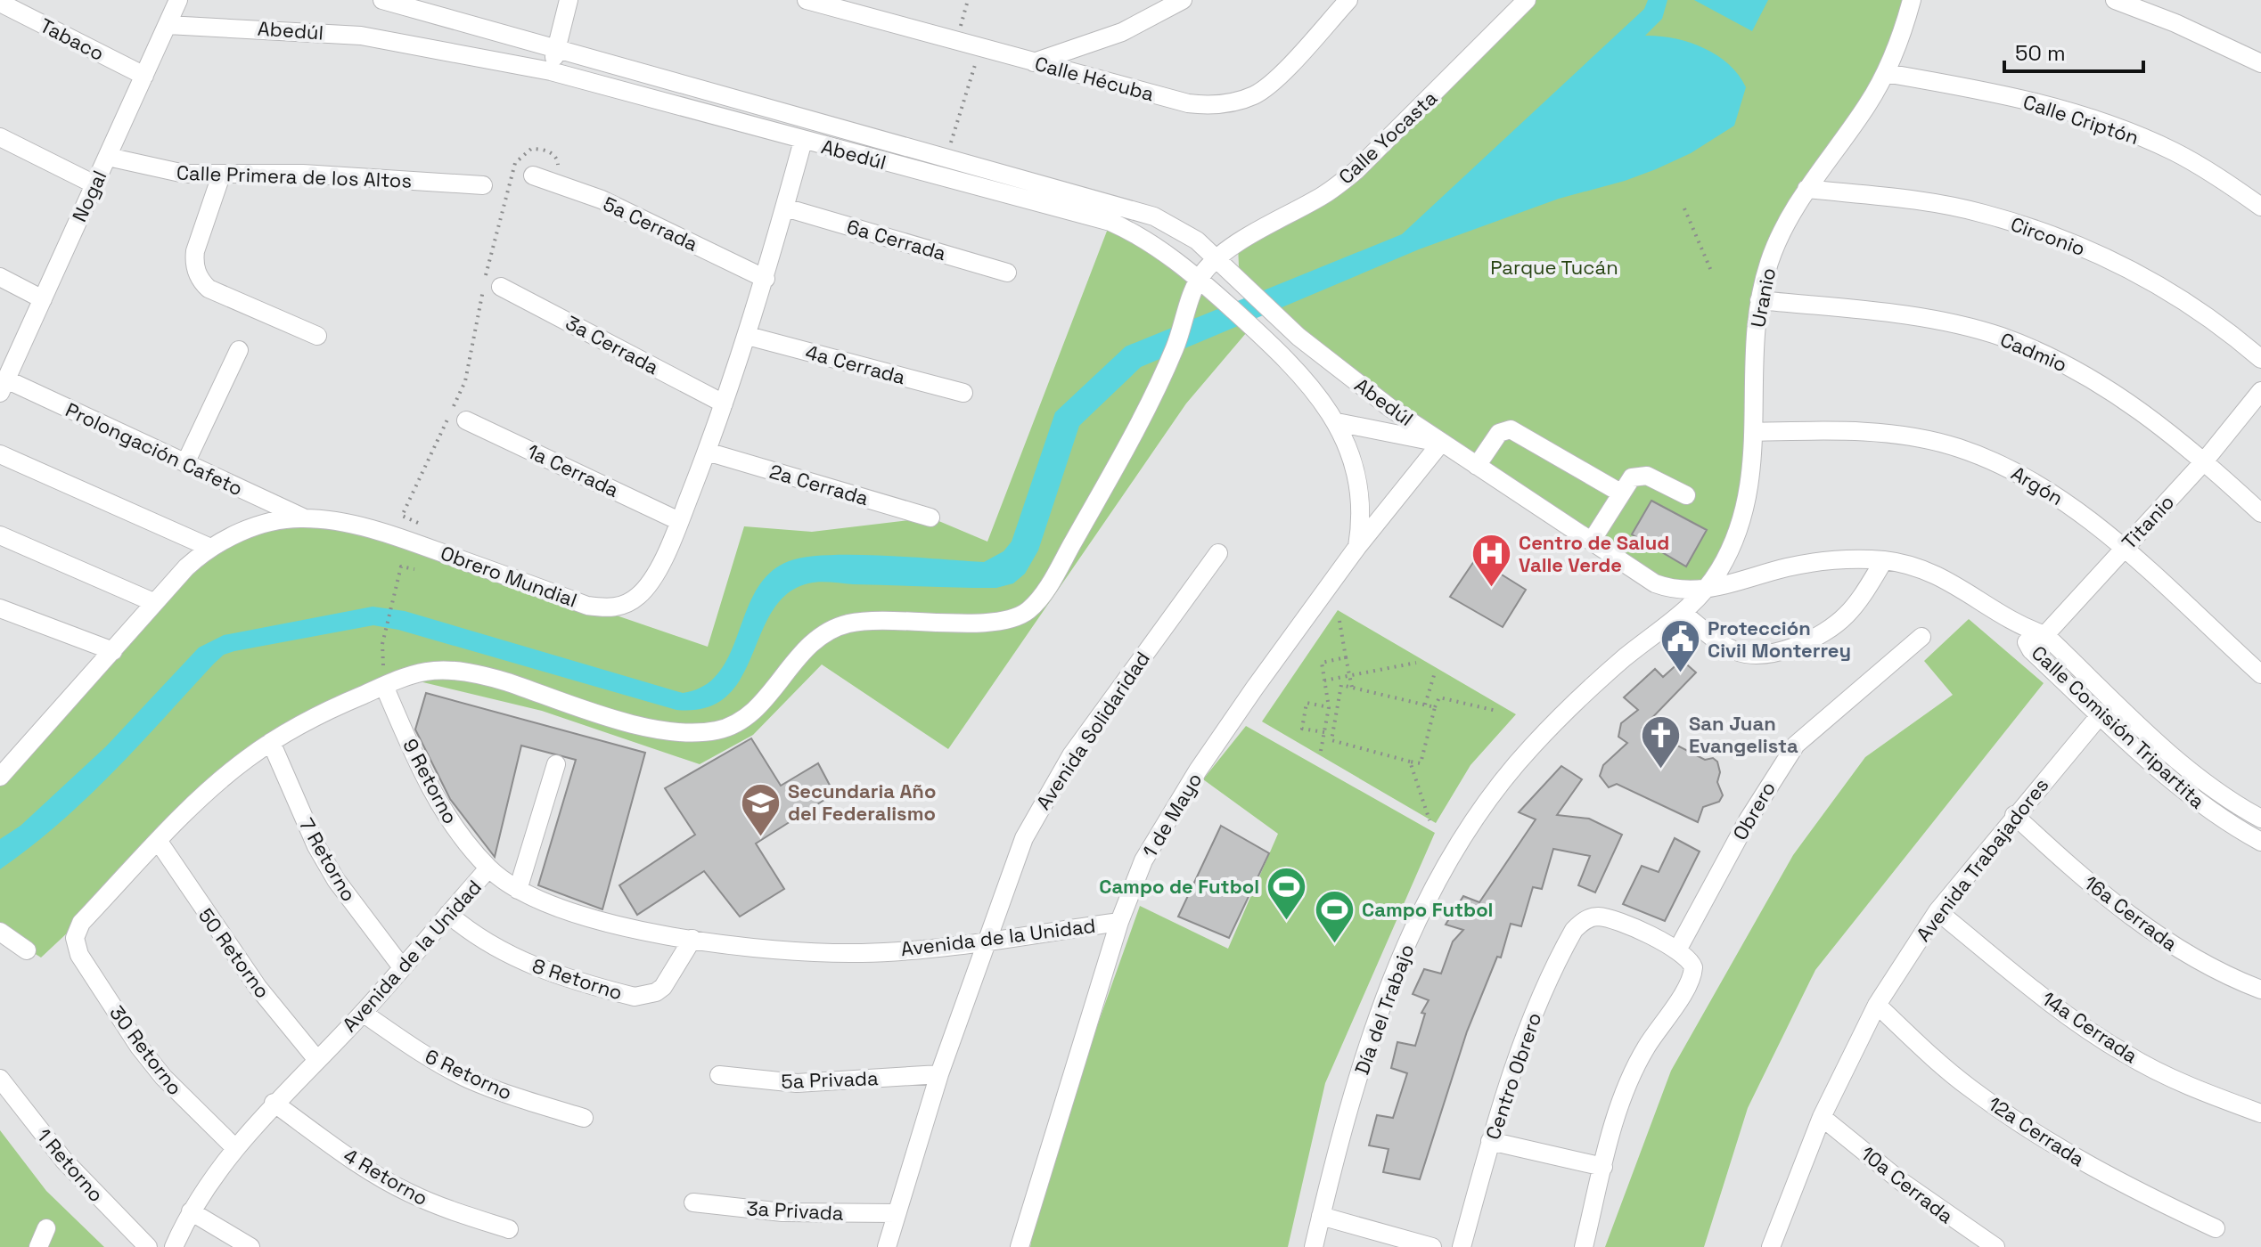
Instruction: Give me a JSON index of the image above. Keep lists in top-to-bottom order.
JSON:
{
  "streets": {
    "street": [
      "Abedúl",
      "Tabaco",
      "Calle Hécuba",
      "Calle Criptón",
      "Calle Yocasta",
      "Calle Primera de los Altos",
      "Nogal",
      "5a Cerrada",
      "Circonio",
      "6a Cerrada",
      "Uranio",
      "3a Cerrada",
      "Cadmio",
      "4a Cerrada",
      "Prolongación Cafeto",
      "1a Cerrada",
      "2a Cerrada",
      "Argón",
      "Titanio",
      "Obrero Mundial",
      "Calle Comisión Tripartita",
      "Avenida Solidaridad",
      "9 Retorno",
      "Obrero",
      "1 de Mayo",
      "7 Retorno",
      "Avenida Trabajadores",
      "16a Cerrada",
      "Avenida de la Unidad",
      "50 Retorno",
      "8 Retorno",
      "Día del Trabajo",
      "14a Cerrada",
      "30 Retorno",
      "6 Retorno",
      "Centro Obrero",
      "5a Privada",
      "12a Cerrada",
      "1 Retorno",
      "4 Retorno",
      "10a Cerrada",
      "3a Privada"
    ]
  },
  "crossings": [
    ["Abedúl", "Calle Yocasta"],
    ["Abedúl", "Nogal"],
    ["Abedúl", "Obrero Mundial"],
    ["Abedúl", "Calle Comisión Tripartita"],
    ["Abedúl", "1 de Mayo"],
    ["Tabaco", "Nogal"],
    ["Calle Criptón", "Uranio"],
    ["Calle Primera de los Altos", "Nogal"],
    ["Nogal", "Prolongación Cafeto"],
    ["5a Cerrada", "Obrero Mundial"],
    ["Circonio", "Uranio"],
    ["6a Cerrada", "Obrero Mundial"],
    ["Uranio", "Cadmio"],
    ["Uranio", "Argón"],
    ["Uranio", "Calle Comisión Tripartita"],
    ["Uranio", "Día del Trabajo"],
    ["3a Cerrada", "Obrero Mundial"],
    ["Cadmio", "Titanio"],
    ["4a Cerrada", "Obrero Mundial"],
    ["Prolongación Cafeto", "Obrero Mundial"],
    ["1a Cerrada", "Obrero Mundial"],
    ["2a Cerrada", "Obrero Mundial"],
    ["Argón", "Titanio"],
    ["Titanio", "Calle Comisión Tripartita"],
    ["Calle Comisión Tripartita", "1 de Mayo"],
    ["Calle Comisión Tripartita", "Avenida Trabajadores"],
    ["Avenida Solidaridad", "Avenida de la Unidad"],
    ["Avenida Solidaridad", "5a Privada"],
    ["Avenida Solidaridad", "3a Privada"],
    ["9 Retorno", "Avenida de la Unidad"],
    ["Obrero", "Centro Obrero"],
    ["1 de Mayo", "Avenida de la Unidad"],
    ["7 Retorno", "Avenida de la Unidad"],
    ["Avenida Trabajadores", "16a Cerrada"],
    ["Avenida Trabajadores", "14a Cerrada"],
    ["Avenida Trabajadores", "12a Cerrada"],
    ["Avenida Trabajadores", "10a Cerrada"],
    ["Avenida de la Unidad", "50 Retorno"],
    ["Avenida de la Unidad", "8 Retorno"],
    ["Avenida de la Unidad", "30 Retorno"],
    ["Avenida de la Unidad", "6 Retorno"],
    ["Avenida de la Unidad", "4 Retorno"],
    ["50 Retorno", "30 Retorno"]
  ],
  "parks": ["Parque Tucán"],
  "places": {
    "hospital": ["Centro de Salud Valle Verde"],
    "public building": ["Protección Civil Monterrey"],
    "church": ["San Juan Evangelista"],
    "school or university": ["Secundaria Año del Federalismo"],
    "sports": ["Campo de Futbol", "Campo Futbol"]
  },
  "scale_bar": "50 m"
}
